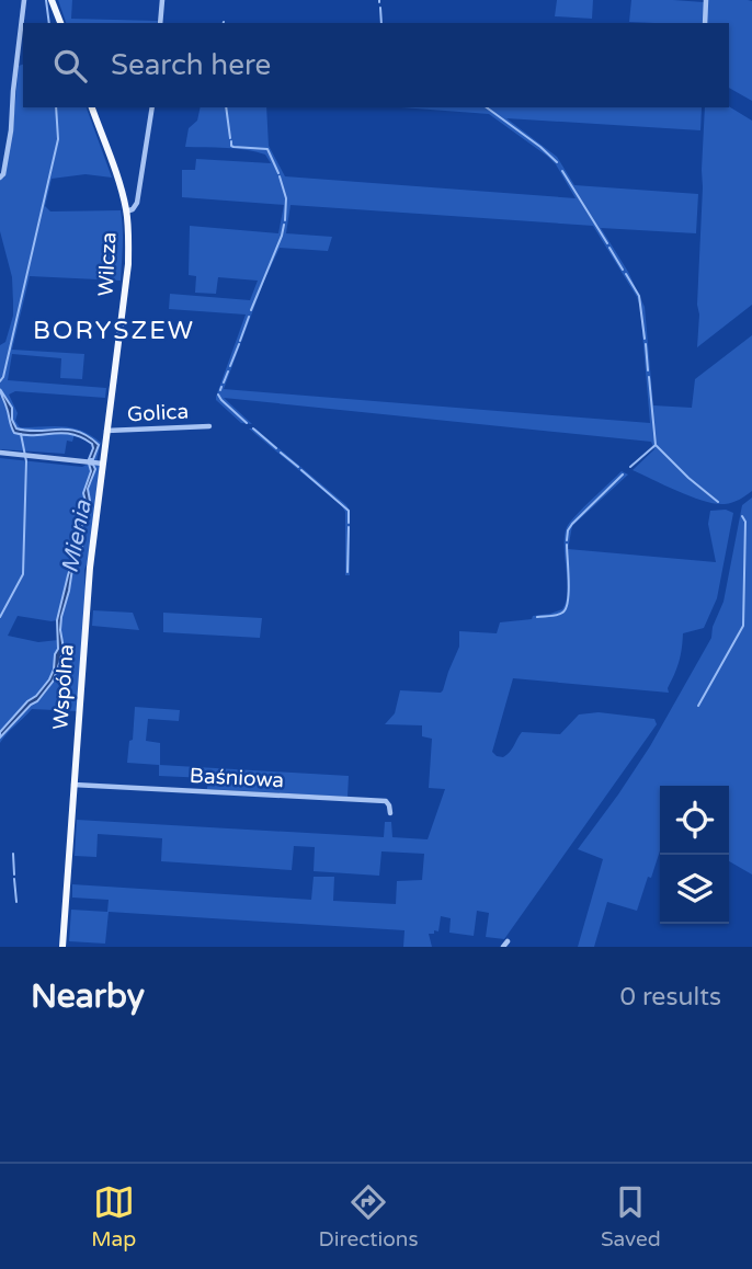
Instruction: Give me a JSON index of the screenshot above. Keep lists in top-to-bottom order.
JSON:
{
  "streets": {
    "main road": ["Wilcza", "Wspólna"],
    "street": ["Golica", "Baśniowa"]
  },
  "crossings": [
    ["Wilcza", "Golica"],
    ["Wilcza", "Wspólna"],
    ["Golica", "Wspólna"],
    ["Wspólna", "Baśniowa"]
  ],
  "districts": ["BORYSZEW"],
  "water": ["Mienia"],
  "page": {
    "search": "Search here",
    "heading": ["Nearby", "0 results"],
    "nav": ["Map", "Directions", "Saved"]
  }
}
